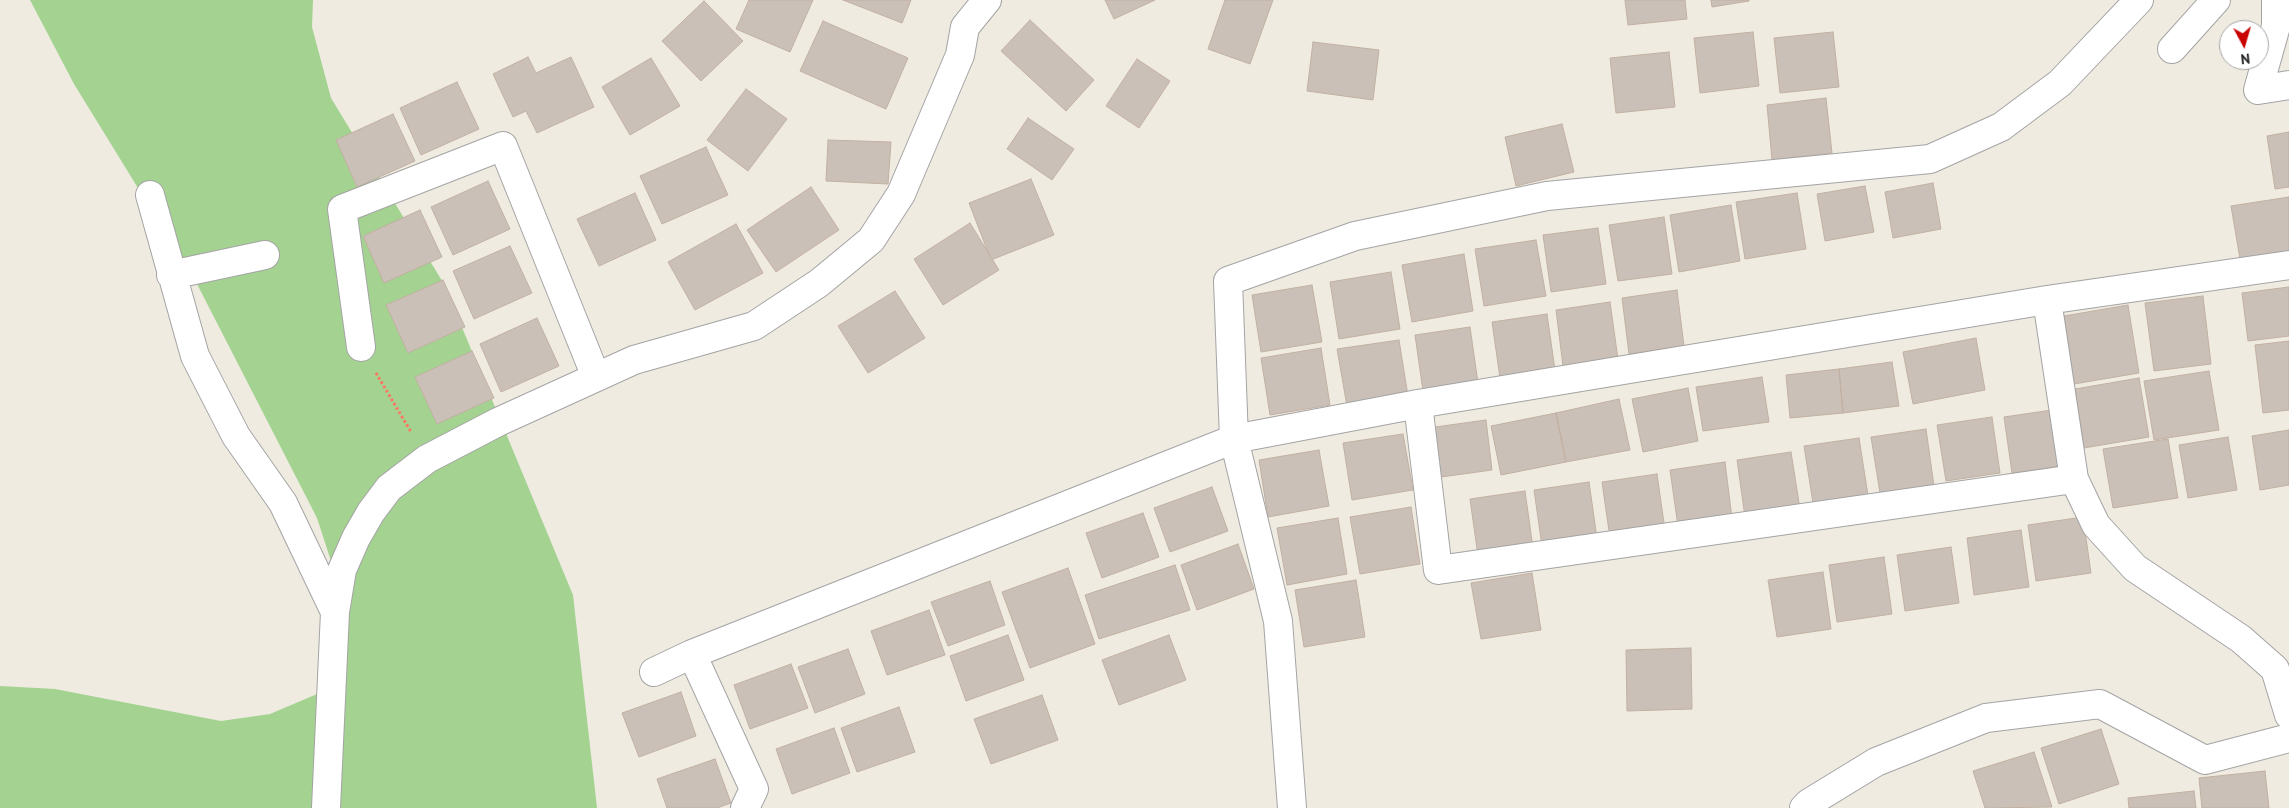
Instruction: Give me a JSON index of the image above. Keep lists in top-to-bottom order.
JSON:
{
  "north": "bottom"
}
